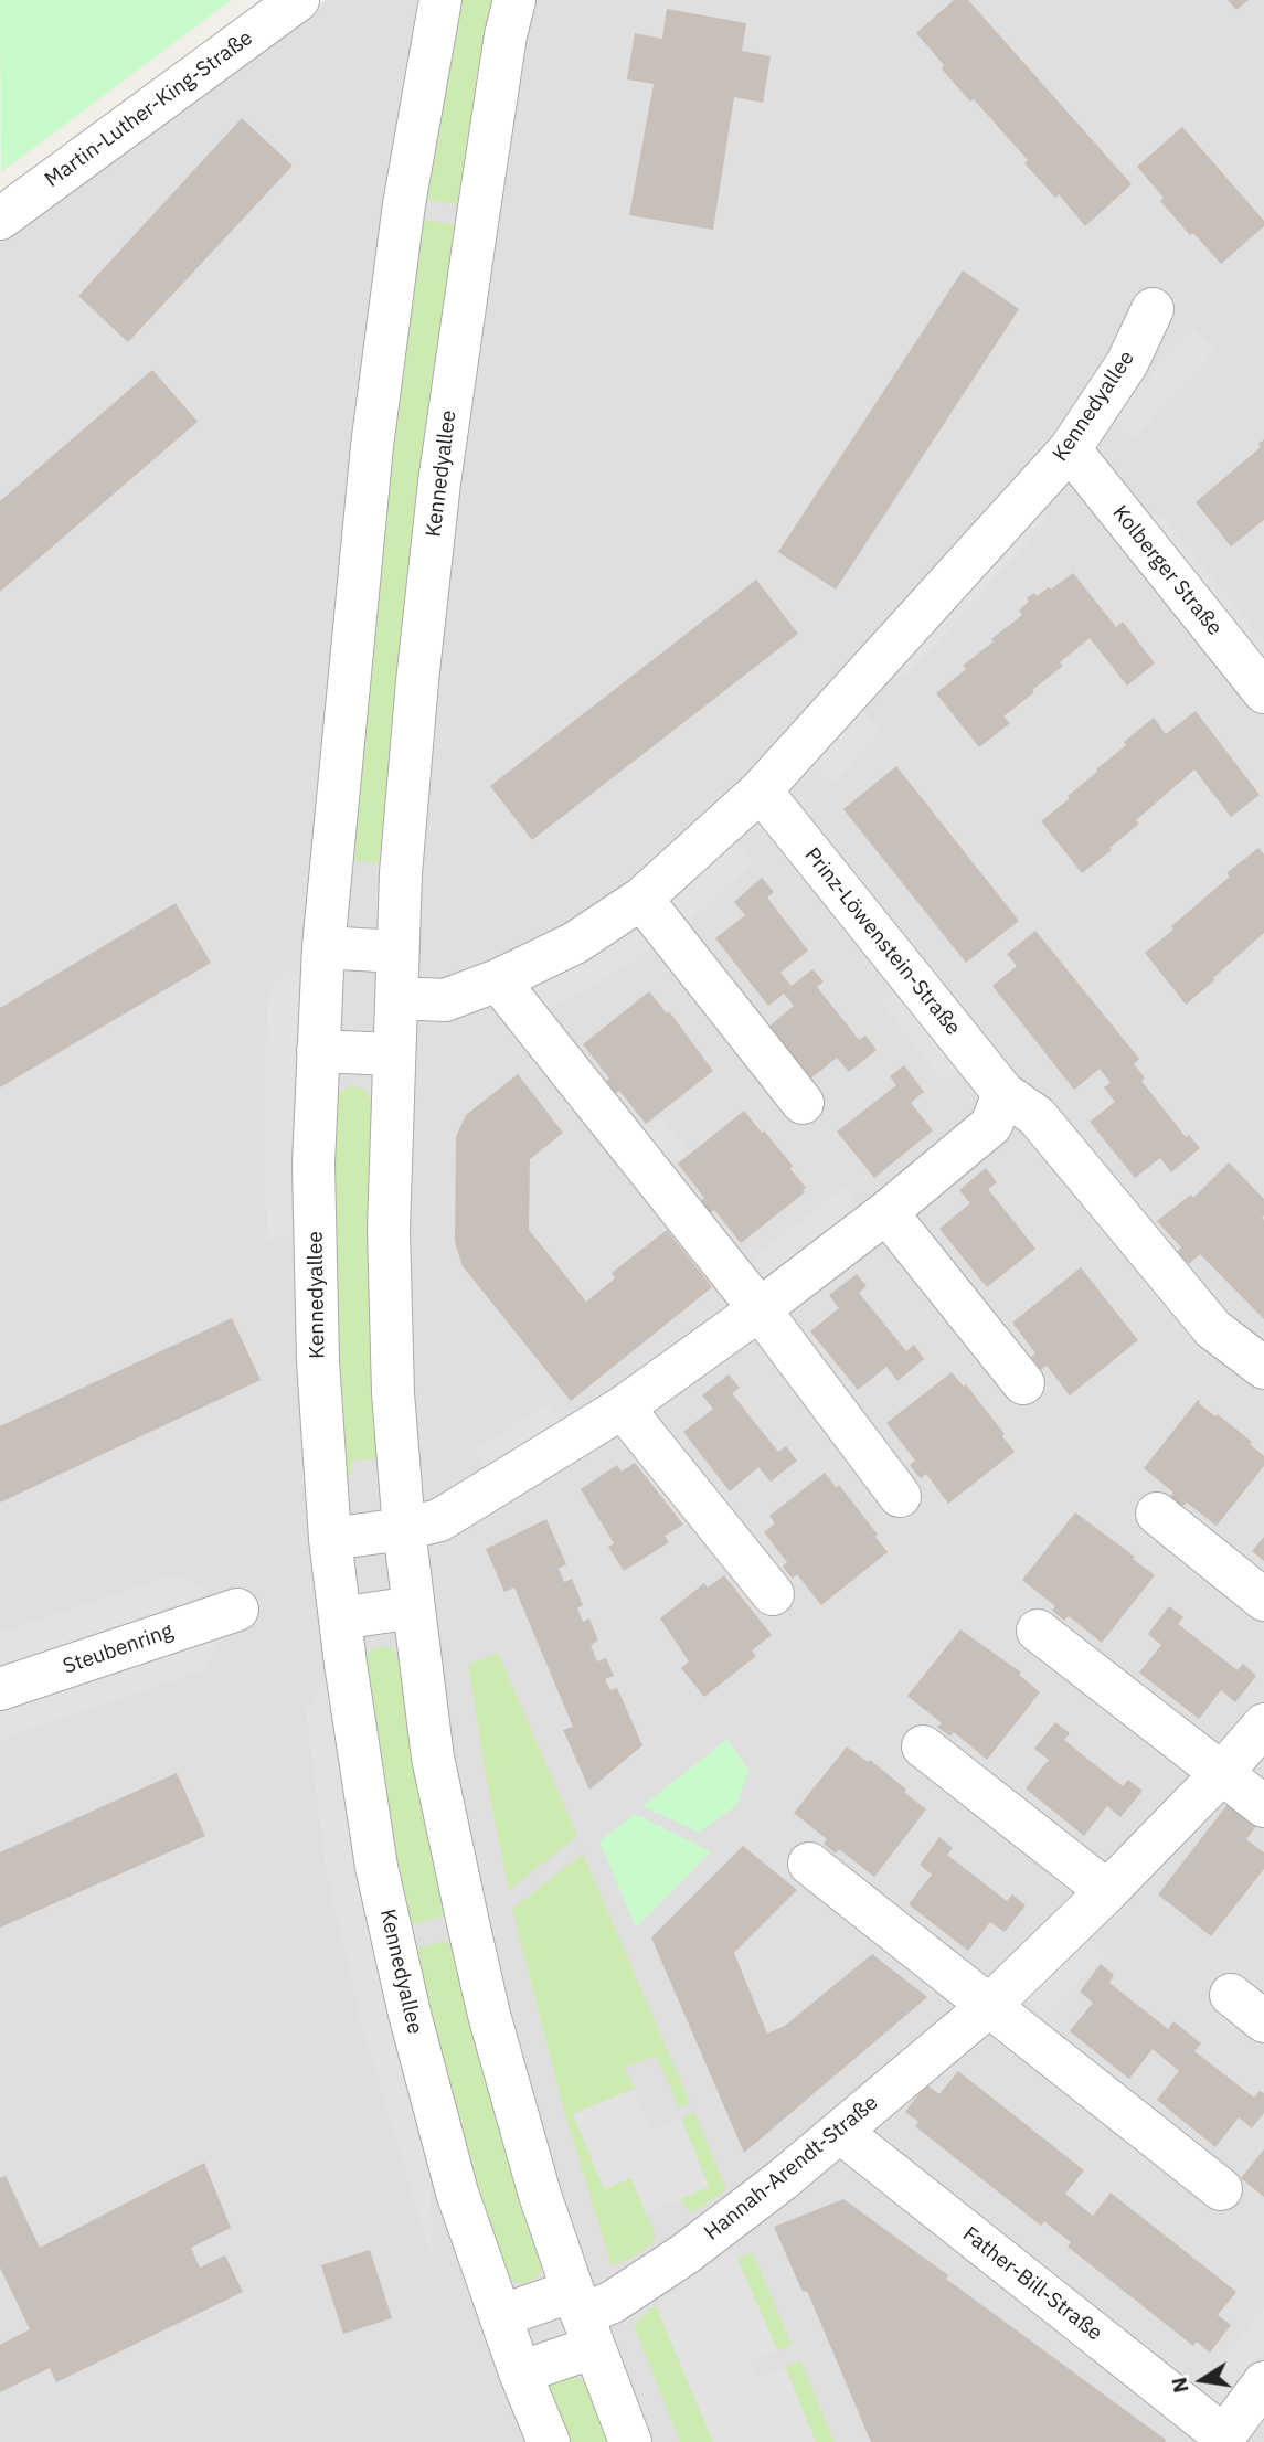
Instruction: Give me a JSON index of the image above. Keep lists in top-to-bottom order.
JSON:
{
  "streets": {
    "street": [
      "Martin-Luther-King-Straße",
      "Kennedyallee",
      "Kolberger Straße",
      "Prinz-Löwenstein-Straße",
      "Steubenring",
      "Hannah-Arendt-Straße",
      "Father-Bill-Straße"
    ]
  },
  "crossings": [
    ["Kennedyallee", "Kolberger Straße"],
    ["Kennedyallee", "Prinz-Löwenstein-Straße"],
    ["Kennedyallee", "Hannah-Arendt-Straße"],
    ["Hannah-Arendt-Straße", "Father-Bill-Straße"]
  ],
  "north": "left"
}
